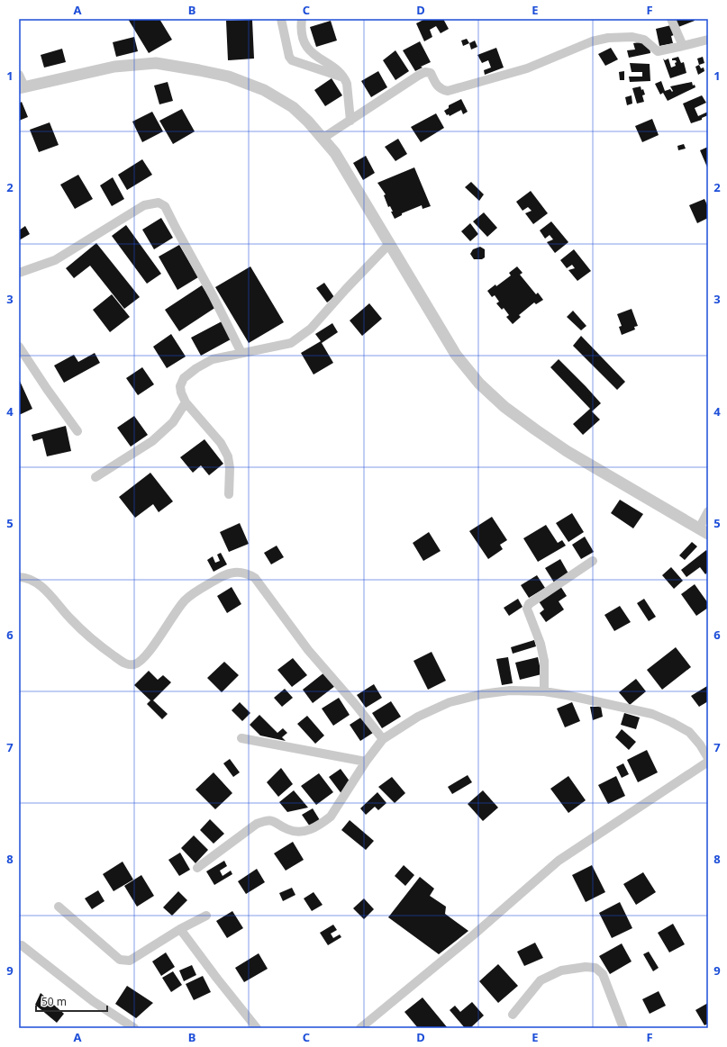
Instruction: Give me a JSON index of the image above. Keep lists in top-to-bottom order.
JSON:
{
  "scale_bar": "50 m",
  "grid": {
    "columns": [
      "A",
      "B",
      "C",
      "D",
      "E",
      "F"
    ],
    "rows": [
      "1",
      "2",
      "3",
      "4",
      "5",
      "6",
      "7",
      "8",
      "9"
    ]
  }
}
